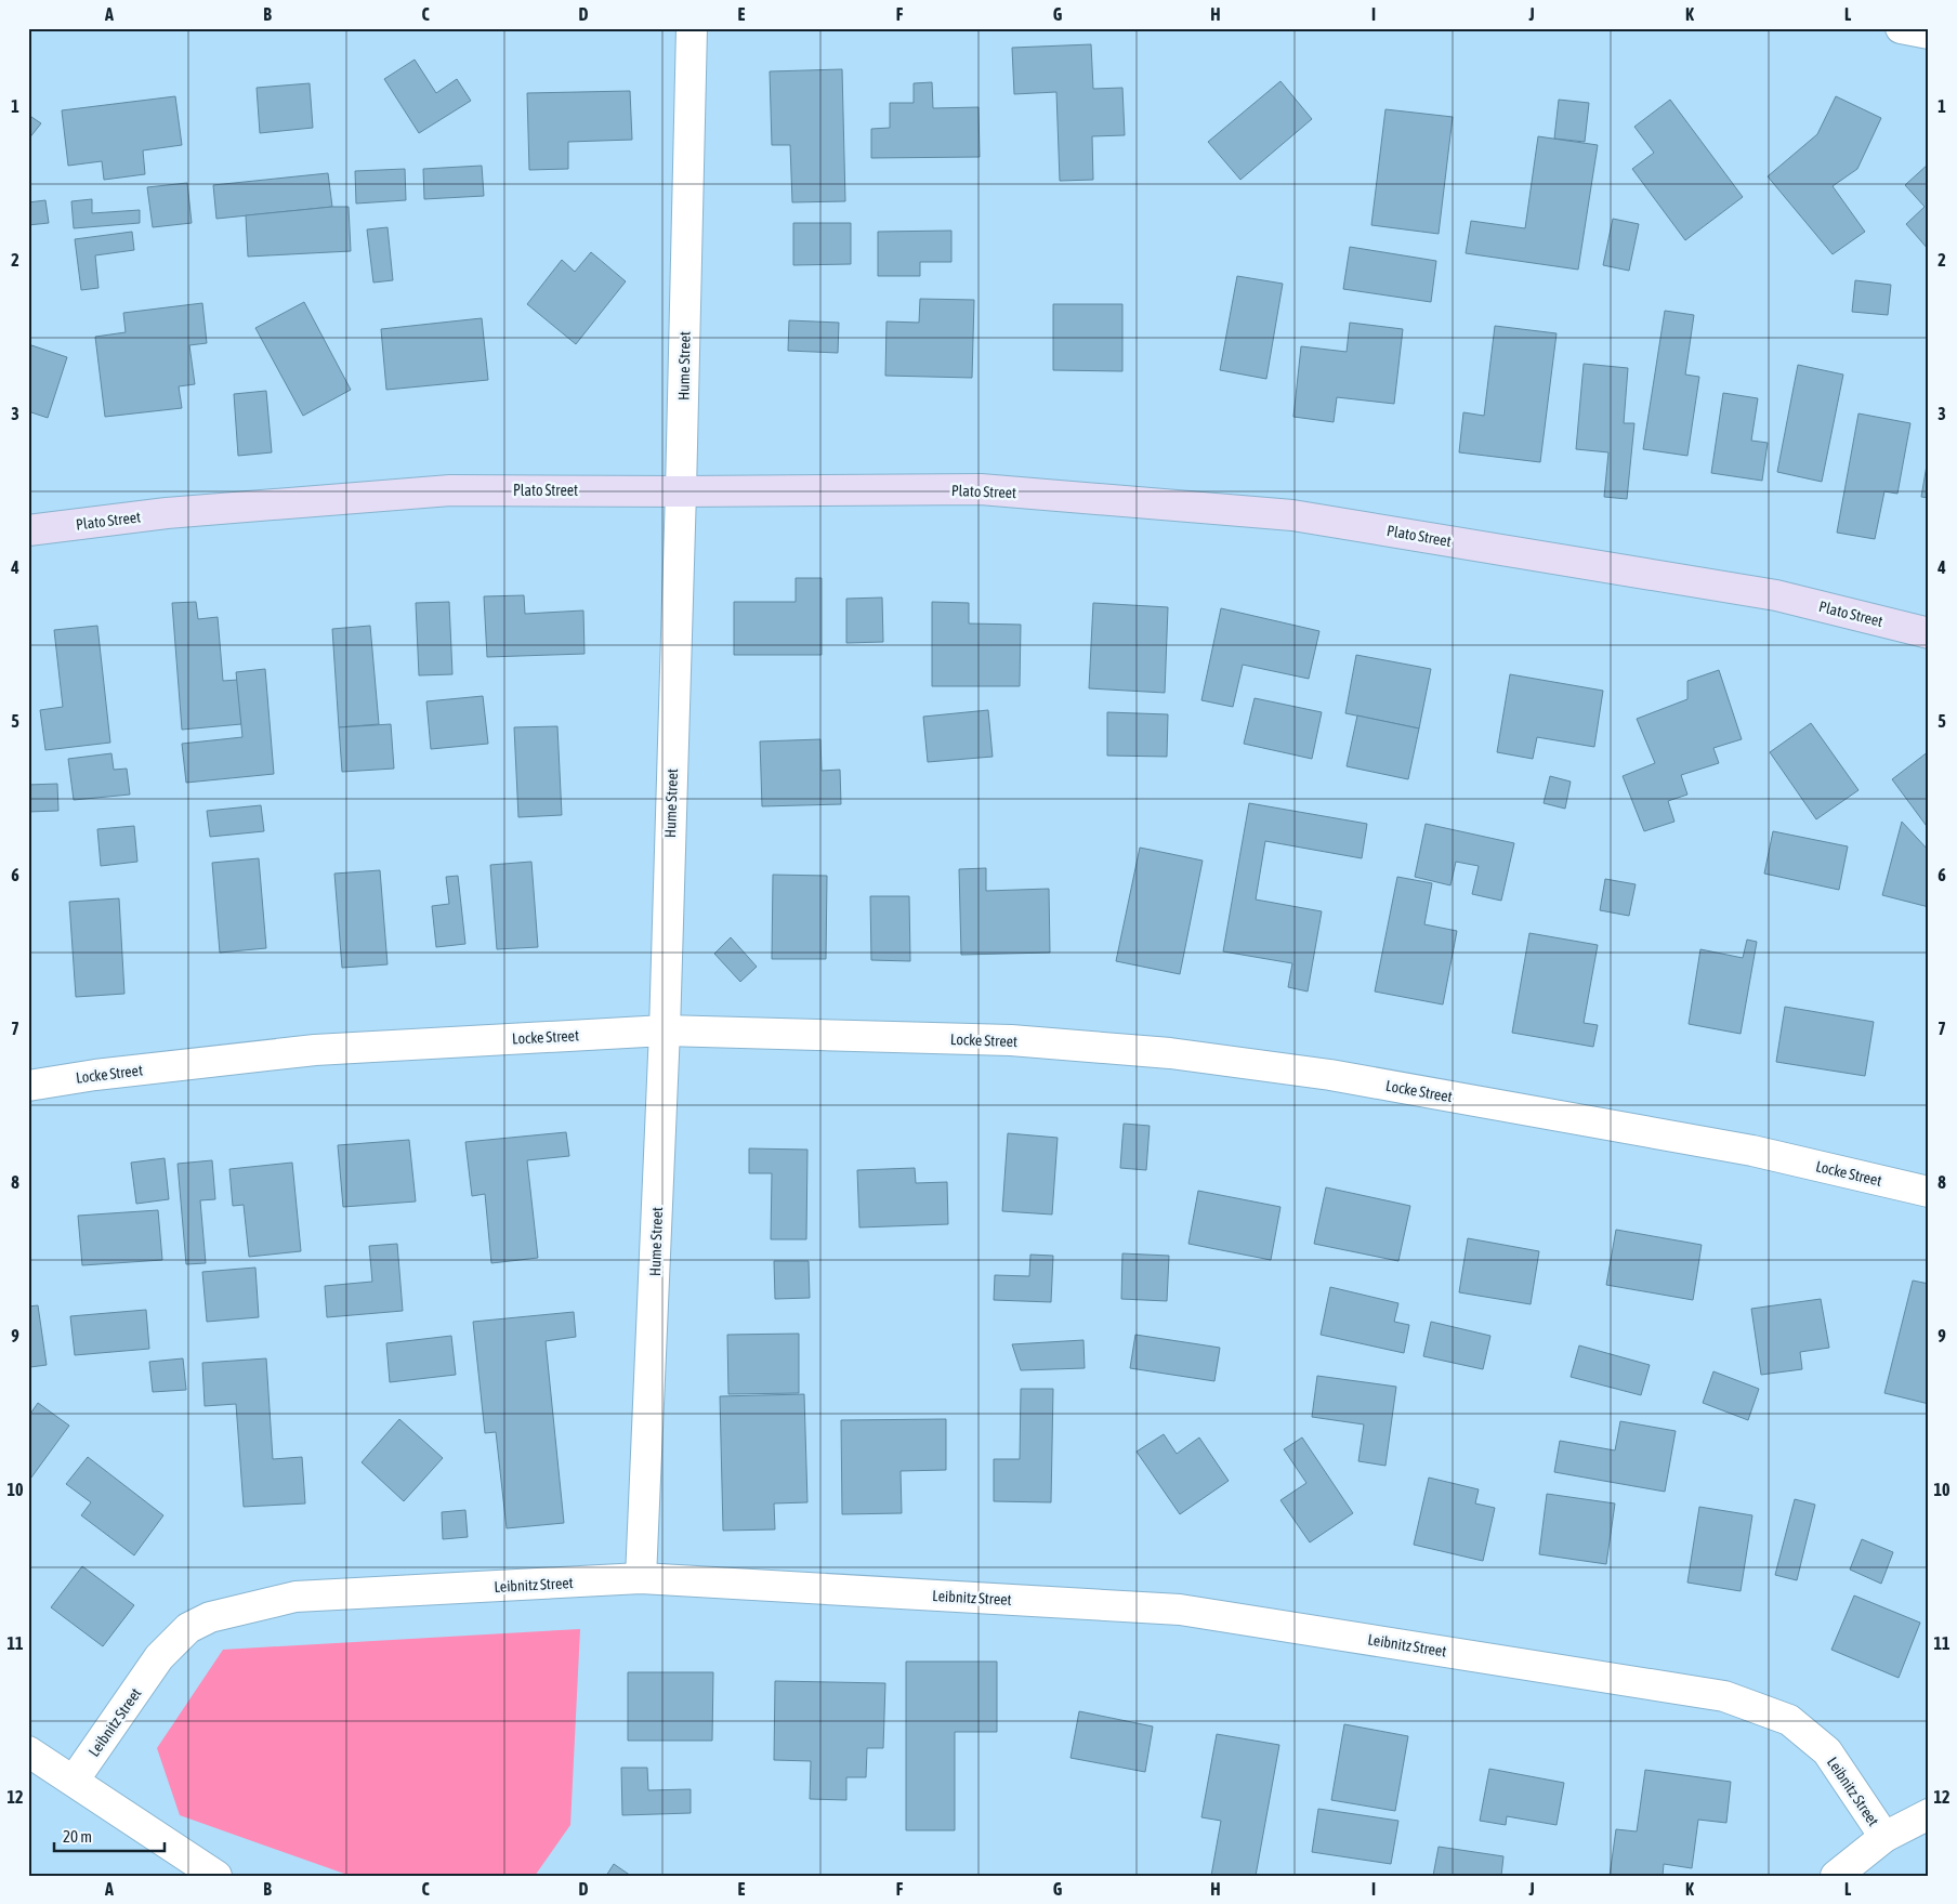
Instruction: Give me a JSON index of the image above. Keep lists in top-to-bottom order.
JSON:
{
  "streets": {
    "street": [
      "Hume Street",
      "Plato Street",
      "Locke Street",
      "Leibnitz Street"
    ]
  },
  "crossings": [
    ["Hume Street", "Plato Street"],
    ["Hume Street", "Locke Street"],
    ["Hume Street", "Leibnitz Street"]
  ],
  "scale_bar": "20 m",
  "grid": {
    "columns": [
      "A",
      "B",
      "C",
      "D",
      "E",
      "F",
      "G",
      "H",
      "I",
      "J",
      "K",
      "L"
    ],
    "rows": [
      "1",
      "2",
      "3",
      "4",
      "5",
      "6",
      "7",
      "8",
      "9",
      "10",
      "11",
      "12"
    ]
  }
}
